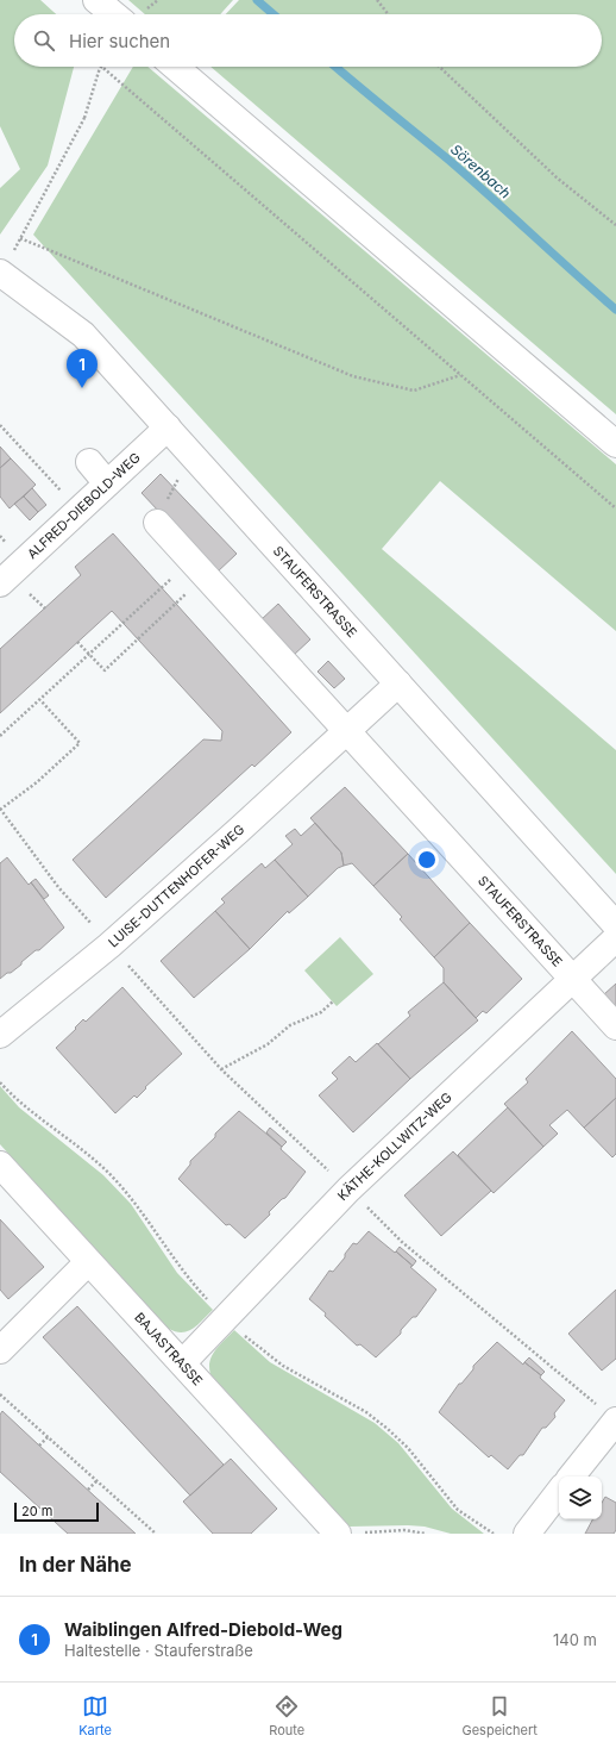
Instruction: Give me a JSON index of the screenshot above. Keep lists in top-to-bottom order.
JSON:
{
  "streets": {
    "street": [
      "ALFRED-DIEBOLD-WEG",
      "STAUFERSTRASSE",
      "LUISE-DUTTENHOFER-WEG",
      "KÄTHE-KOLLWITZ-WEG",
      "BAJASTRASSE"
    ]
  },
  "crossings": [
    ["ALFRED-DIEBOLD-WEG", "STAUFERSTRASSE"],
    ["STAUFERSTRASSE", "LUISE-DUTTENHOFER-WEG"],
    ["STAUFERSTRASSE", "KÄTHE-KOLLWITZ-WEG"],
    ["KÄTHE-KOLLWITZ-WEG", "BAJASTRASSE"]
  ],
  "water": ["Sörenbach"],
  "scale_bar": "20 m",
  "page": {
    "search": "Hier suchen",
    "pins": "1",
    "scale": "20 m",
    "heading": "In der Nähe",
    "list": [
      {
        "mark": "1",
        "name": "Waiblingen Alfred-Diebold-Weg",
        "note": "Haltestelle · Stauferstraße",
        "value": "140 m"
      }
    ],
    "nav": ["Karte", "Route", "Gespeichert"]
  }
}
